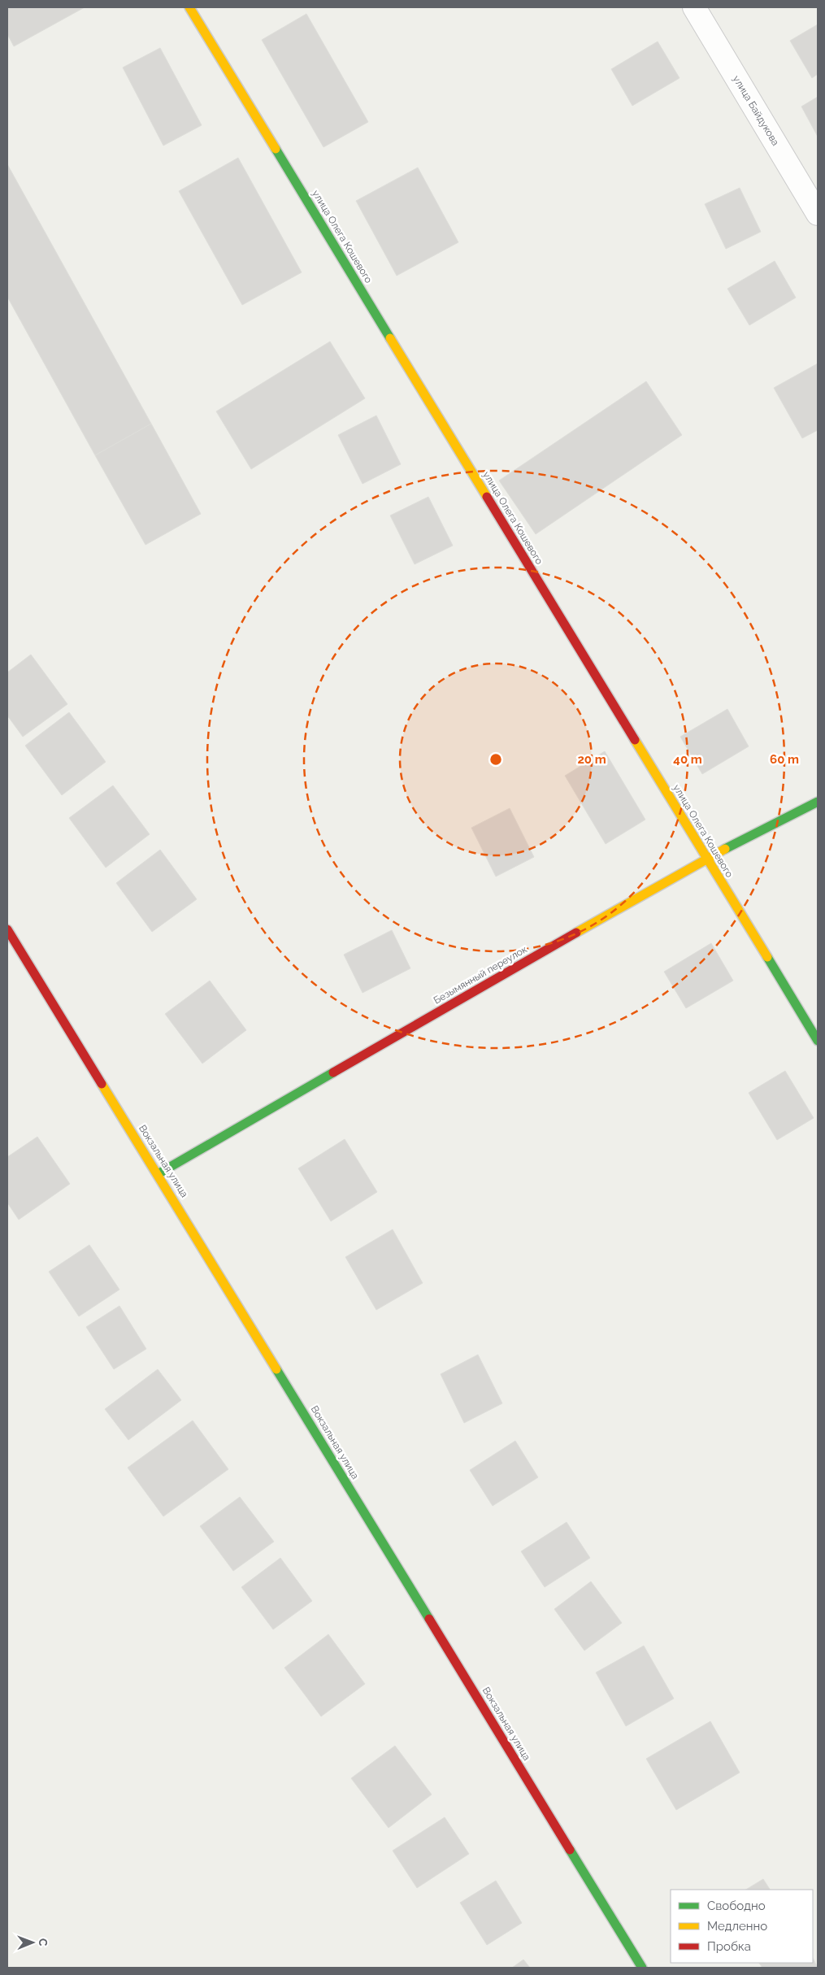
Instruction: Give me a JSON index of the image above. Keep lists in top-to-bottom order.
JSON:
{
  "streets": {
    "street": [
      "улица Байдукова",
      "улица Олега Кошевого",
      "Безымянный переулок",
      "Вокзальная улица"
    ]
  },
  "crossings": [
    ["улица Олега Кошевого", "Безымянный переулок"],
    ["Безымянный переулок", "Вокзальная улица"]
  ],
  "legend": ["Свободно", "Медленно", "Пробка"],
  "north": "right",
  "rings": ["20 m", "40 m", "60 m"]
}
